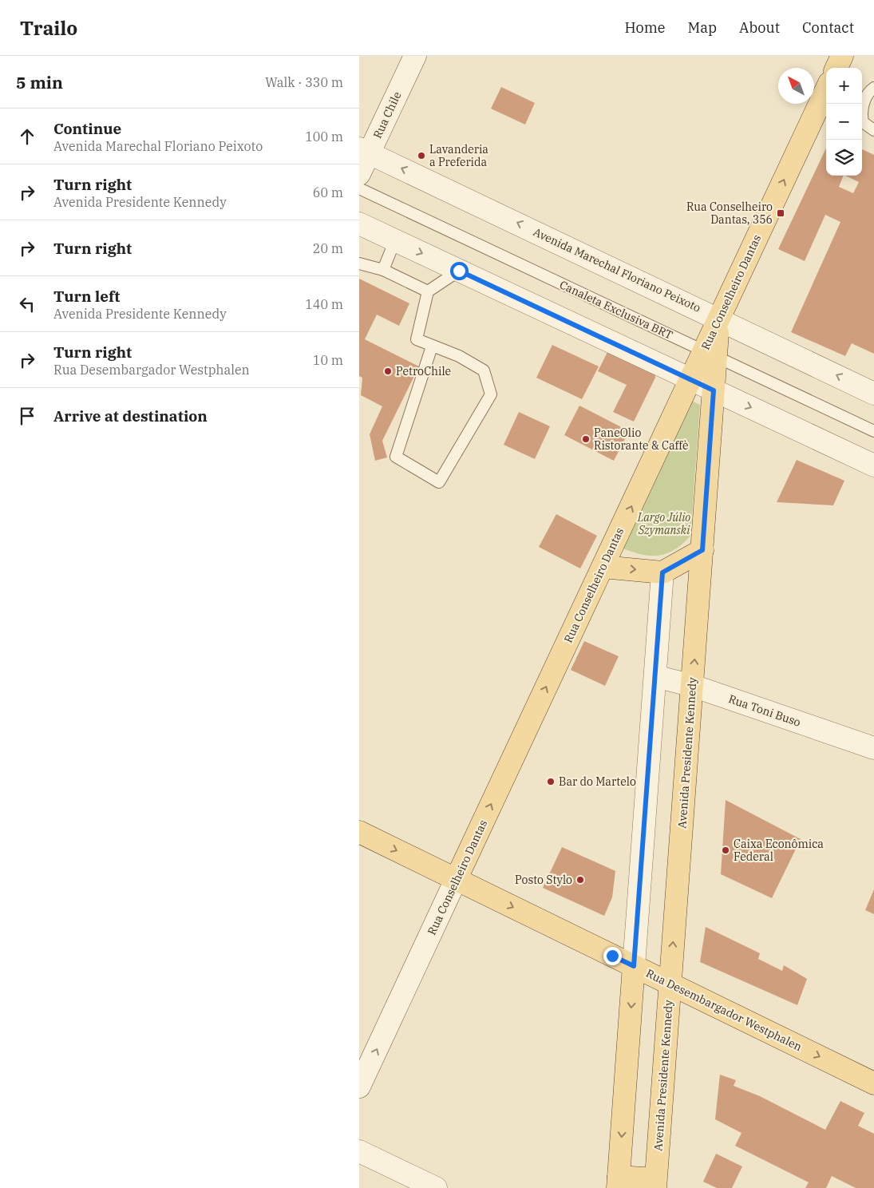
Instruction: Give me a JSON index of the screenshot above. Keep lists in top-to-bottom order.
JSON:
{
  "streets": {
    "main road": ["Rua Conselheiro Dantas", "Avenida Presidente Kennedy", "Rua Desembargador Westphalen"],
    "street": ["Rua Chile", "Avenida Marechal Floriano Peixoto", "Rua Toni Buso"],
    "lane": ["Canaleta Exclusiva BRT"]
  },
  "crossings": [
    ["Rua Chile", "Avenida Marechal Floriano Peixoto"],
    ["Avenida Marechal Floriano Peixoto", "Rua Conselheiro Dantas"],
    ["Rua Conselheiro Dantas", "Canaleta Exclusiva BRT"],
    ["Rua Conselheiro Dantas", "Avenida Presidente Kennedy"],
    ["Rua Conselheiro Dantas", "Rua Desembargador Westphalen"],
    ["Canaleta Exclusiva BRT", "Avenida Presidente Kennedy"],
    ["Rua Toni Buso", "Avenida Presidente Kennedy"],
    ["Avenida Presidente Kennedy", "Rua Desembargador Westphalen"]
  ],
  "one_way": ["Rua Conselheiro Dantas", "Avenida Presidente Kennedy", "Rua Desembargador Westphalen"],
  "parks": ["Largo Júlio Szymanski"],
  "places": {
    "other": [
      "Lavanderia a Preferida",
      "PetroChile",
      "PaneOlio Ristorante & Caffè",
      "Bar do Martelo",
      "Caixa Econômica Federal",
      "Posto Stylo"
    ],
    "transit": ["Rua Conselheiro Dantas, 356"]
  },
  "north": "top left",
  "page": {
    "header": "Trailo",
    "nav": [
      "Home",
      "Map",
      "About",
      "Contact"
    ],
    "heading": ["5 min", "Walk · 330 m"],
    "map_buttons": ["+", "−"],
    "list": [
      ["Continue", "Avenida Marechal Floriano Peixoto", "100 m"],
      ["Turn right", "Avenida Presidente Kennedy", "60 m"],
      ["Turn right", "20 m"],
      ["Turn left", "Avenida Presidente Kennedy", "140 m"],
      ["Turn right", "Rua Desembargador Westphalen", "10 m"],
      "Arrive at destination"
    ]
  }
}
